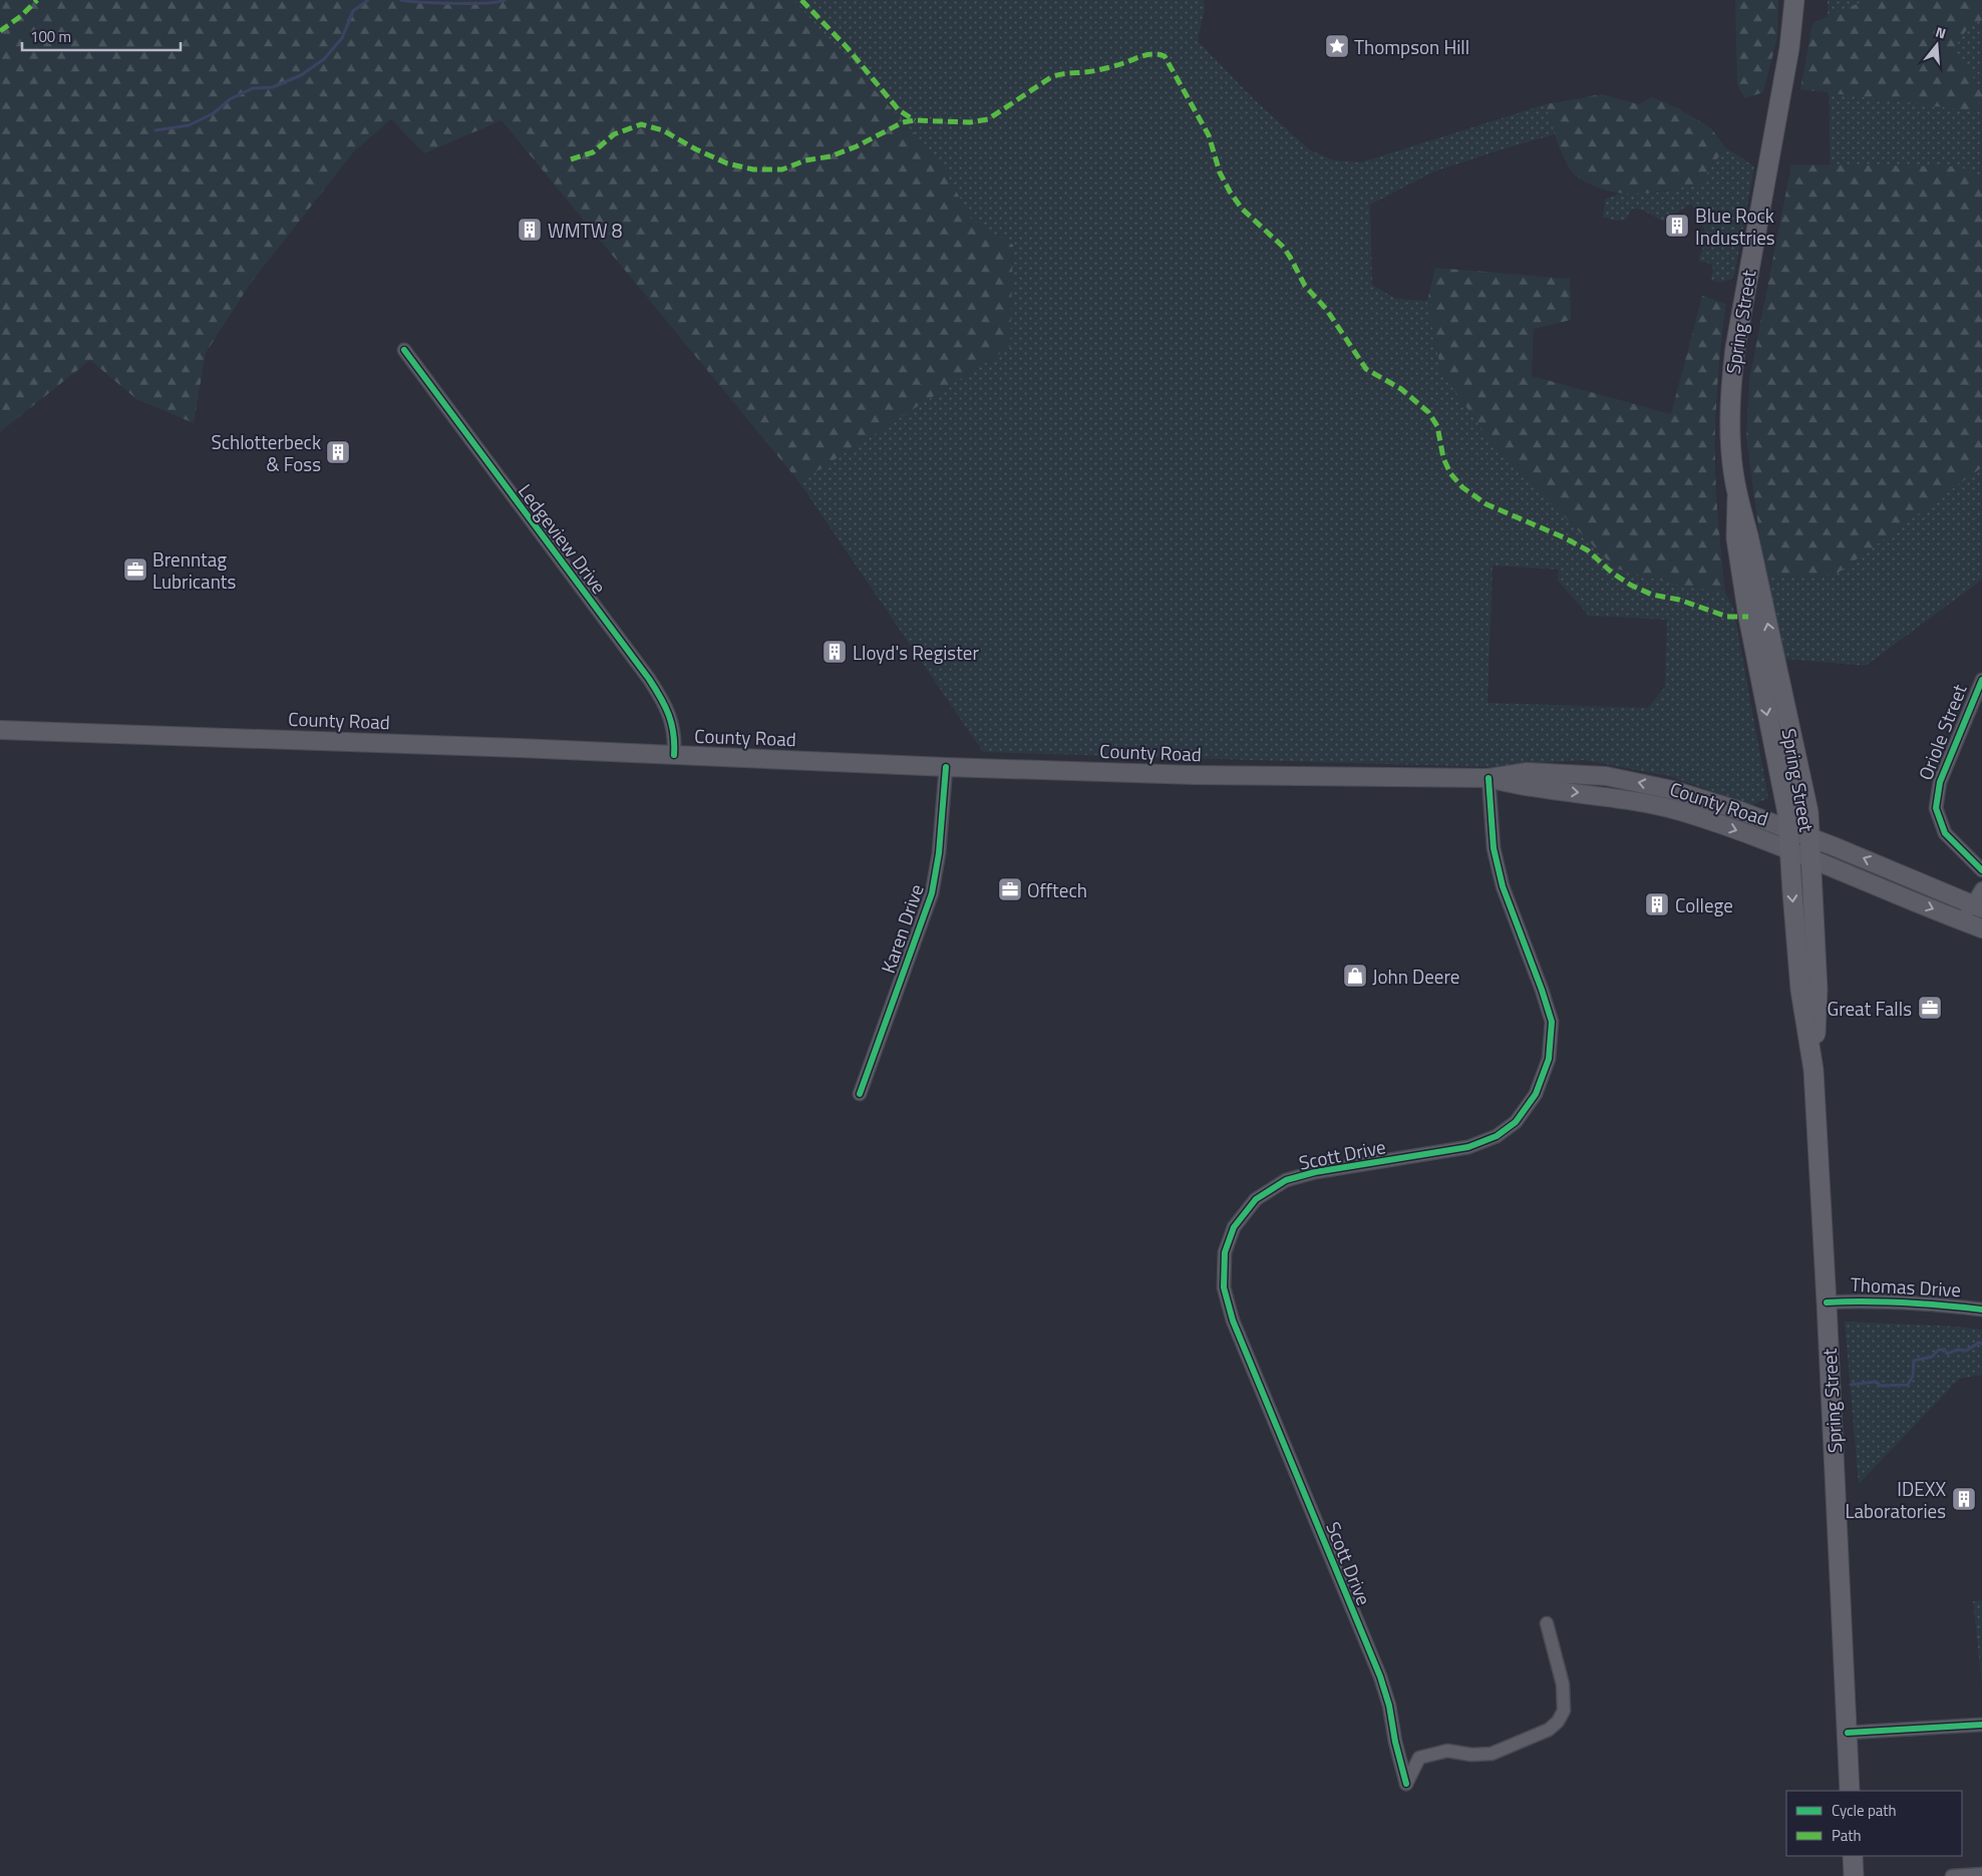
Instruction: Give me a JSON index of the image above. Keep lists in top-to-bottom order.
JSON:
{
  "streets": {
    "main road": ["Spring Street", "County Road"],
    "street": [
      "Ledgeview Drive",
      "Oriole Street",
      "Karen Drive",
      "Scott Drive",
      "Thomas Drive"
    ]
  },
  "crossings": [
    ["Spring Street", "County Road"],
    ["Spring Street", "Thomas Drive"],
    ["Ledgeview Drive", "County Road"],
    ["County Road", "Karen Drive"],
    ["County Road", "Scott Drive"]
  ],
  "places": {
    "place": ["Thompson Hill"],
    "building": [
      "Blue Rock Industries",
      "WMTW 8",
      "Schlotterbeck & Foss",
      "Lloyd's Register",
      "College",
      "IDEXX Laboratories"
    ],
    "office": ["Brenntag Lubricants", "Offtech", "Great Falls"],
    "shop": ["John Deere"]
  },
  "legend": ["Cycle path", "Path"],
  "scale_bar": "100 m",
  "north": "top"
}
